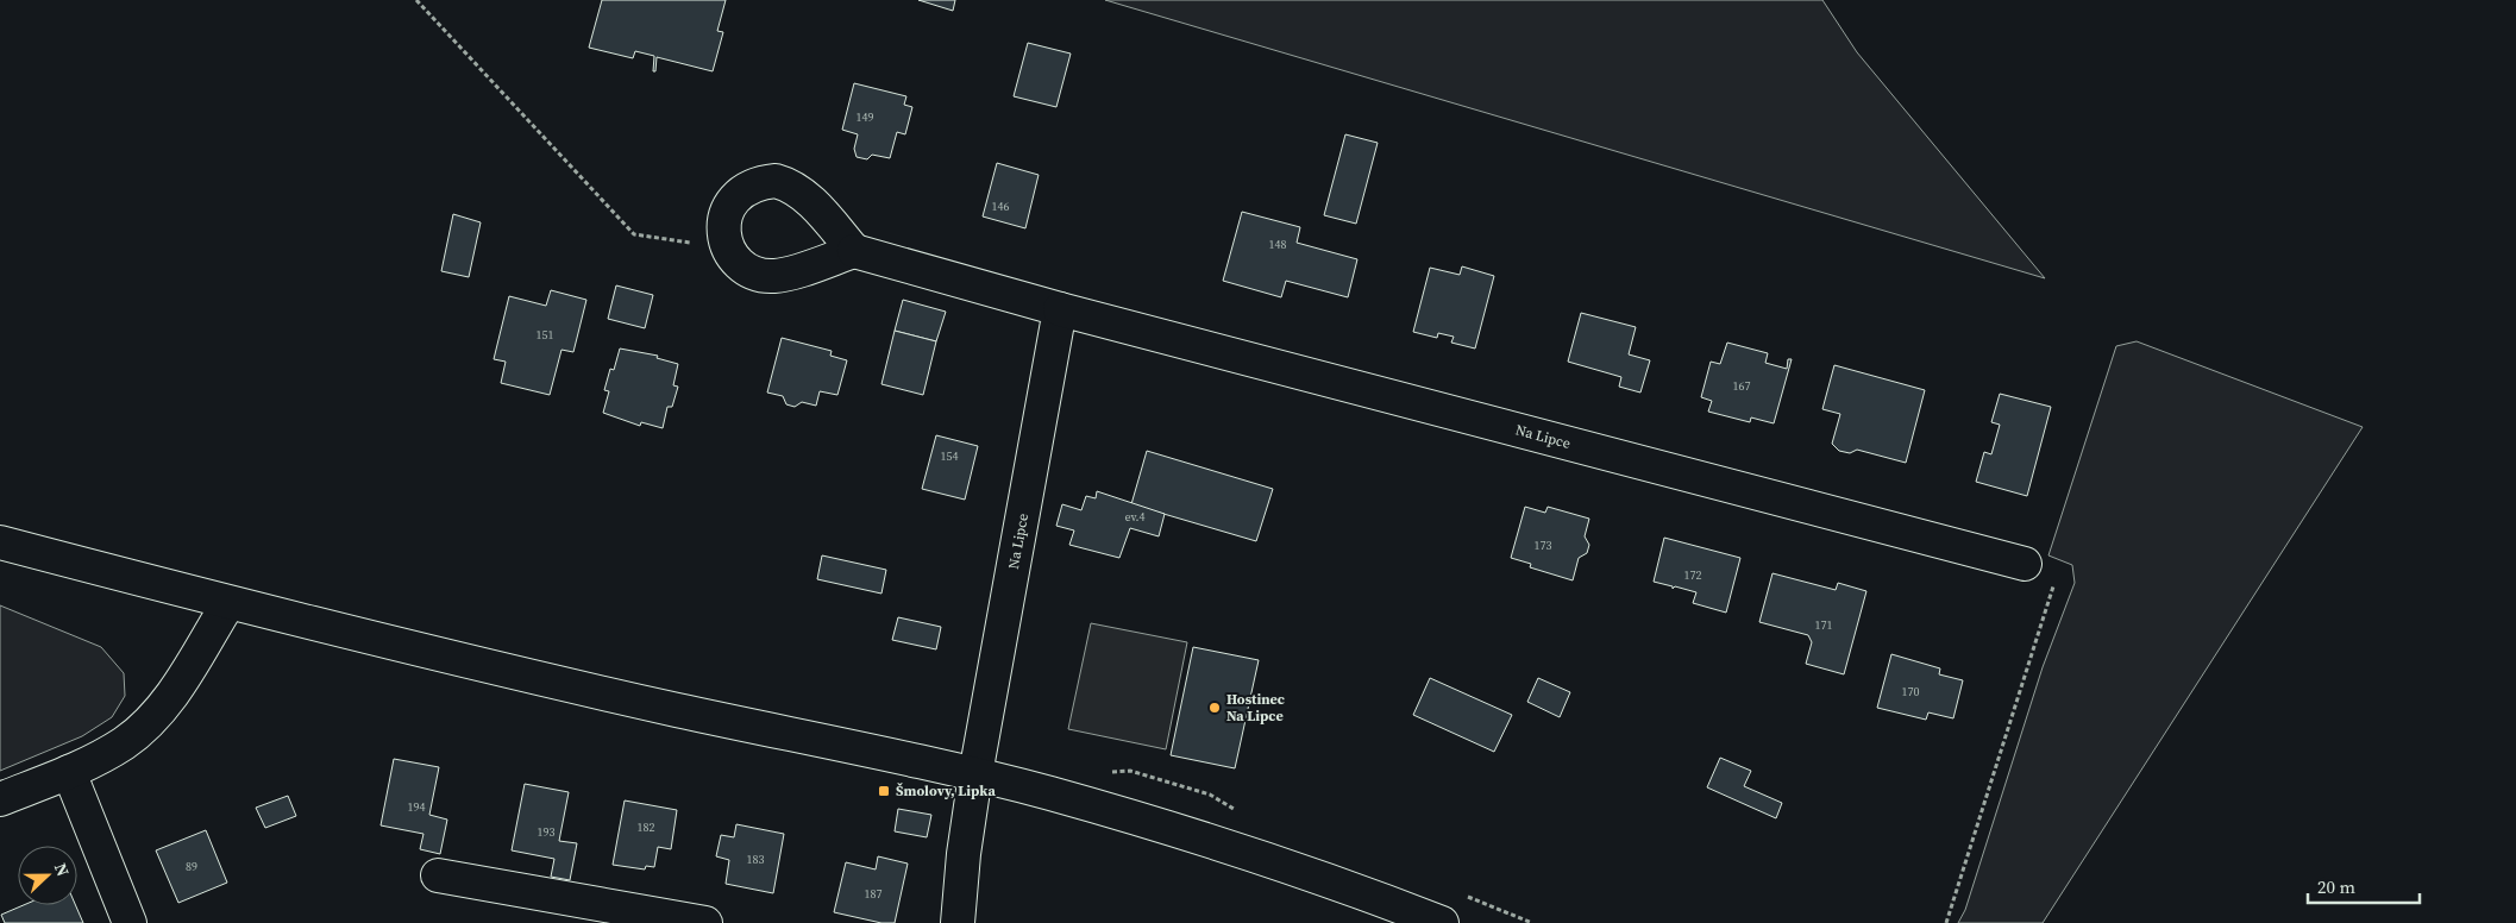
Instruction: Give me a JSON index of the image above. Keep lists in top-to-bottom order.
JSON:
{
  "streets": {
    "street": ["Na Lipce"]
  },
  "places": {
    "other": ["Hostinec Na Lipce"],
    "transit": ["Šmolovy, Lipka"]
  },
  "house_numbers": [
    "149",
    "146",
    "148",
    "151",
    "167",
    "154",
    "ev.4",
    "173",
    "172",
    "171",
    "170",
    "194",
    "182",
    "193",
    "183",
    "89",
    "187"
  ],
  "scale_bar": "20 m",
  "north": "right"
}
